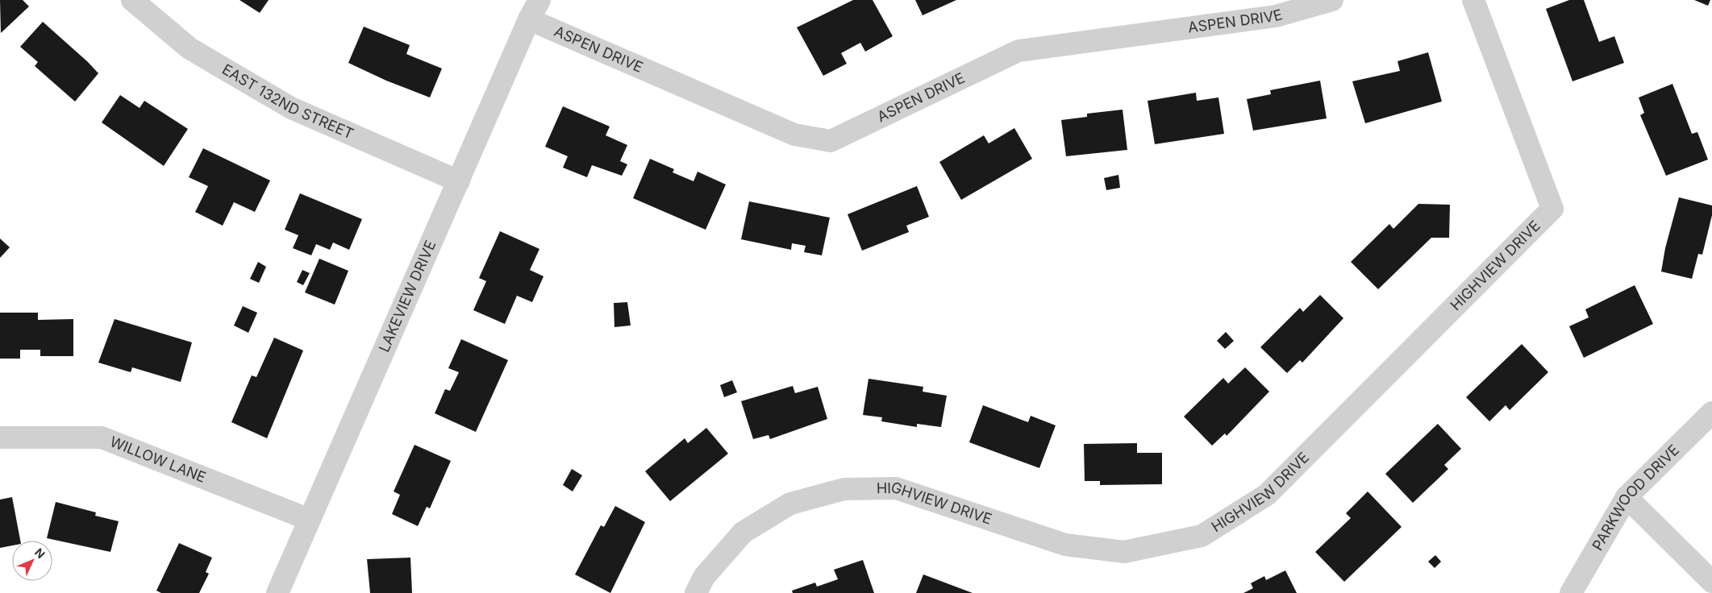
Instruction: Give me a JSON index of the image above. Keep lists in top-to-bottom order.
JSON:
{
  "streets": {
    "street": [
      "ASPEN DRIVE",
      "EAST 132ND STREET",
      "HIGHVIEW DRIVE",
      "LAKEVIEW DRIVE",
      "WILLOW LANE",
      "PARKWOOD DRIVE"
    ]
  },
  "crossings": [
    ["ASPEN DRIVE", "LAKEVIEW DRIVE"],
    ["EAST 132ND STREET", "LAKEVIEW DRIVE"],
    ["LAKEVIEW DRIVE", "WILLOW LANE"]
  ],
  "north": "top right"
}
